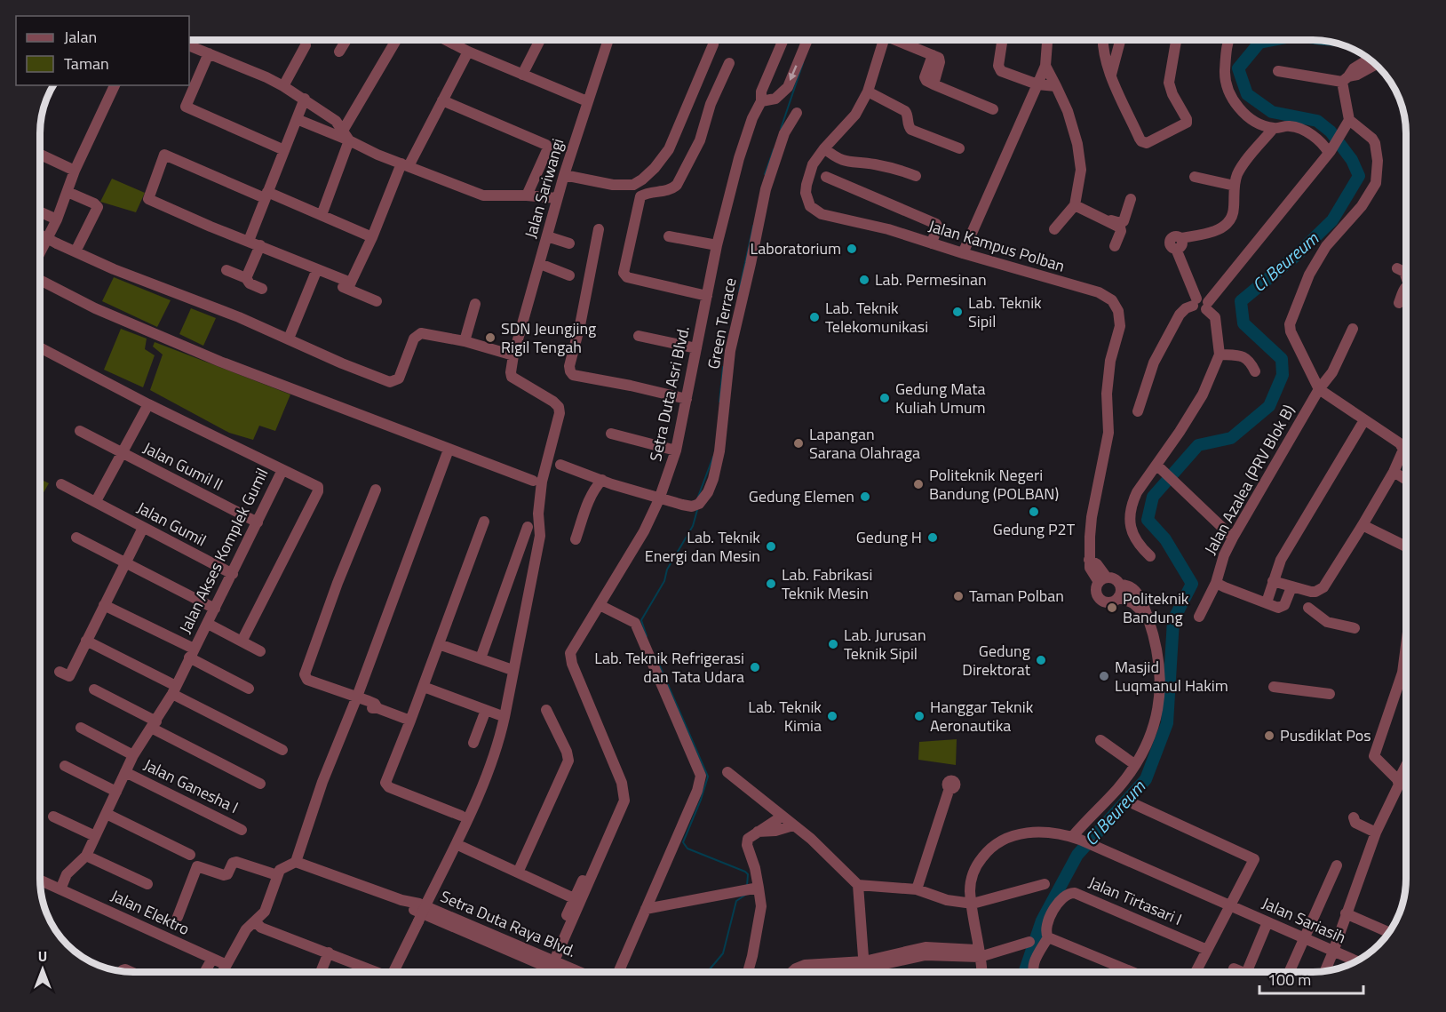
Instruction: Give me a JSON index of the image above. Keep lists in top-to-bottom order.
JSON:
{
  "streets": {
    "street": [
      "Jalan Sariwangi",
      "Jalan Kampus Polban",
      "Green Terrace",
      "Setra Duta Asri Blvd.",
      "Jalan Gumil II",
      "Jalan Azalea (PRV Blok B)",
      "Jalan Gumil",
      "Jalan Akses Komplek Gumil",
      "Jalan Ganesha I",
      "Jalan Tirtasari I",
      "Jalan Elektro",
      "Jalan Sariasih",
      "Setra Duta Raya Blvd."
    ]
  },
  "crossings": [
    ["Green Terrace", "Setra Duta Asri Blvd."],
    ["Setra Duta Asri Blvd.", "Setra Duta Raya Blvd."],
    ["Jalan Gumil II", "Jalan Akses Komplek Gumil"],
    ["Jalan Gumil", "Jalan Akses Komplek Gumil"],
    ["Jalan Akses Komplek Gumil", "Jalan Ganesha I"],
    ["Jalan Akses Komplek Gumil", "Jalan Elektro"]
  ],
  "water": ["Ci Beureum"],
  "places": [
    "Laboratorium",
    "Lab. Permesinan",
    "Lab. Teknik Sipil",
    "Lab. Teknik Telekomunikasi",
    "SDN Jeungjing Rigil Tengah",
    "Gedung Mata Kuliah Umum",
    "Lapangan Sarana Olahraga",
    "Politeknik Negeri Bandung (POLBAN)",
    "Gedung Elemen",
    "Gedung P2T",
    "Gedung H",
    "Lab. Teknik Energi dan Mesin",
    "Lab. Fabrikasi Teknik Mesin",
    "Taman Polban",
    "Politeknik Bandung",
    "Lab. Jurusan Teknik Sipil",
    "Gedung Direktorat",
    "Lab. Teknik Refrigerasi dan Tata Udara",
    "Masjid Luqmanul Hakim",
    "Lab. Teknik Kimia",
    "Hanggar Teknik Aeronautika",
    "Pusdiklat Pos"
  ],
  "legend": ["Jalan", "Taman"],
  "scale_bar": "100 m",
  "north": "top"
}
